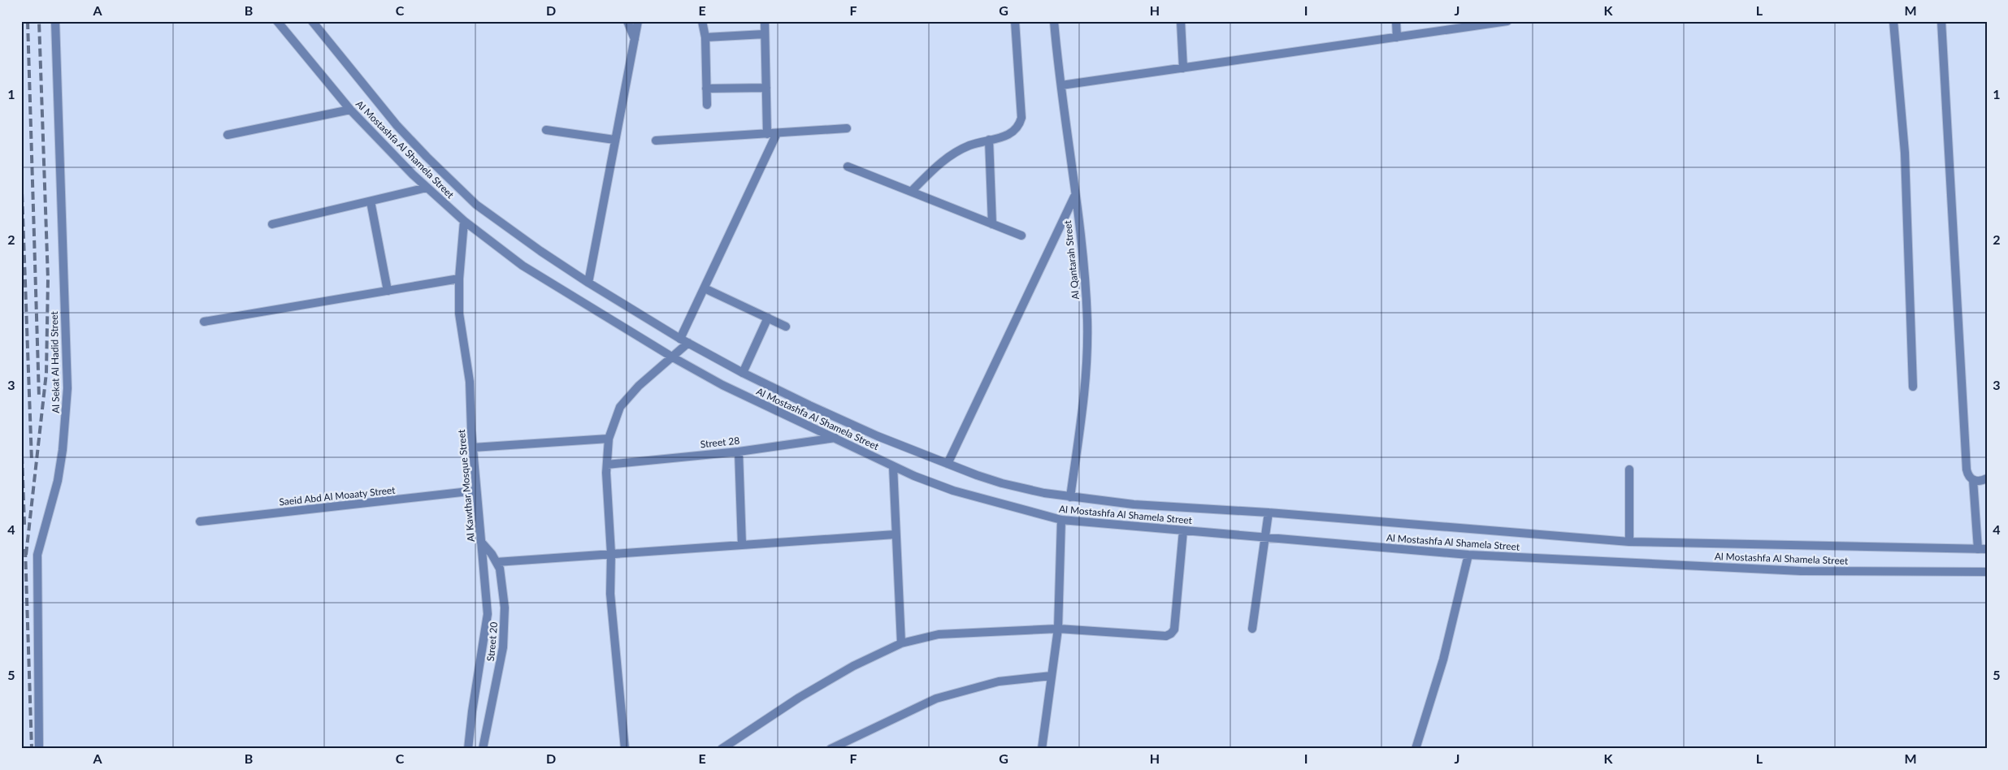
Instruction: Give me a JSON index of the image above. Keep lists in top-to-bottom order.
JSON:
{
  "streets": {
    "street": [
      "Al Mostashfa Al Shamela Street",
      "Al Qantarah Street",
      "Al Sekat Al Hadid Street",
      "Street 28",
      "Al Kawthar Mosque Street",
      "Saeid Abd Al Moaaty Street",
      "Street 20"
    ]
  },
  "crossings": [
    ["Al Mostashfa Al Shamela Street", "Al Qantarah Street"],
    ["Al Mostashfa Al Shamela Street", "Street 28"],
    ["Al Mostashfa Al Shamela Street", "Al Kawthar Mosque Street"],
    ["Al Kawthar Mosque Street", "Saeid Abd Al Moaaty Street"],
    ["Al Kawthar Mosque Street", "Street 20"]
  ],
  "grid": {
    "columns": [
      "A",
      "B",
      "C",
      "D",
      "E",
      "F",
      "G",
      "H",
      "I",
      "J",
      "K",
      "L",
      "M"
    ],
    "rows": [
      "1",
      "2",
      "3",
      "4",
      "5"
    ]
  }
}
